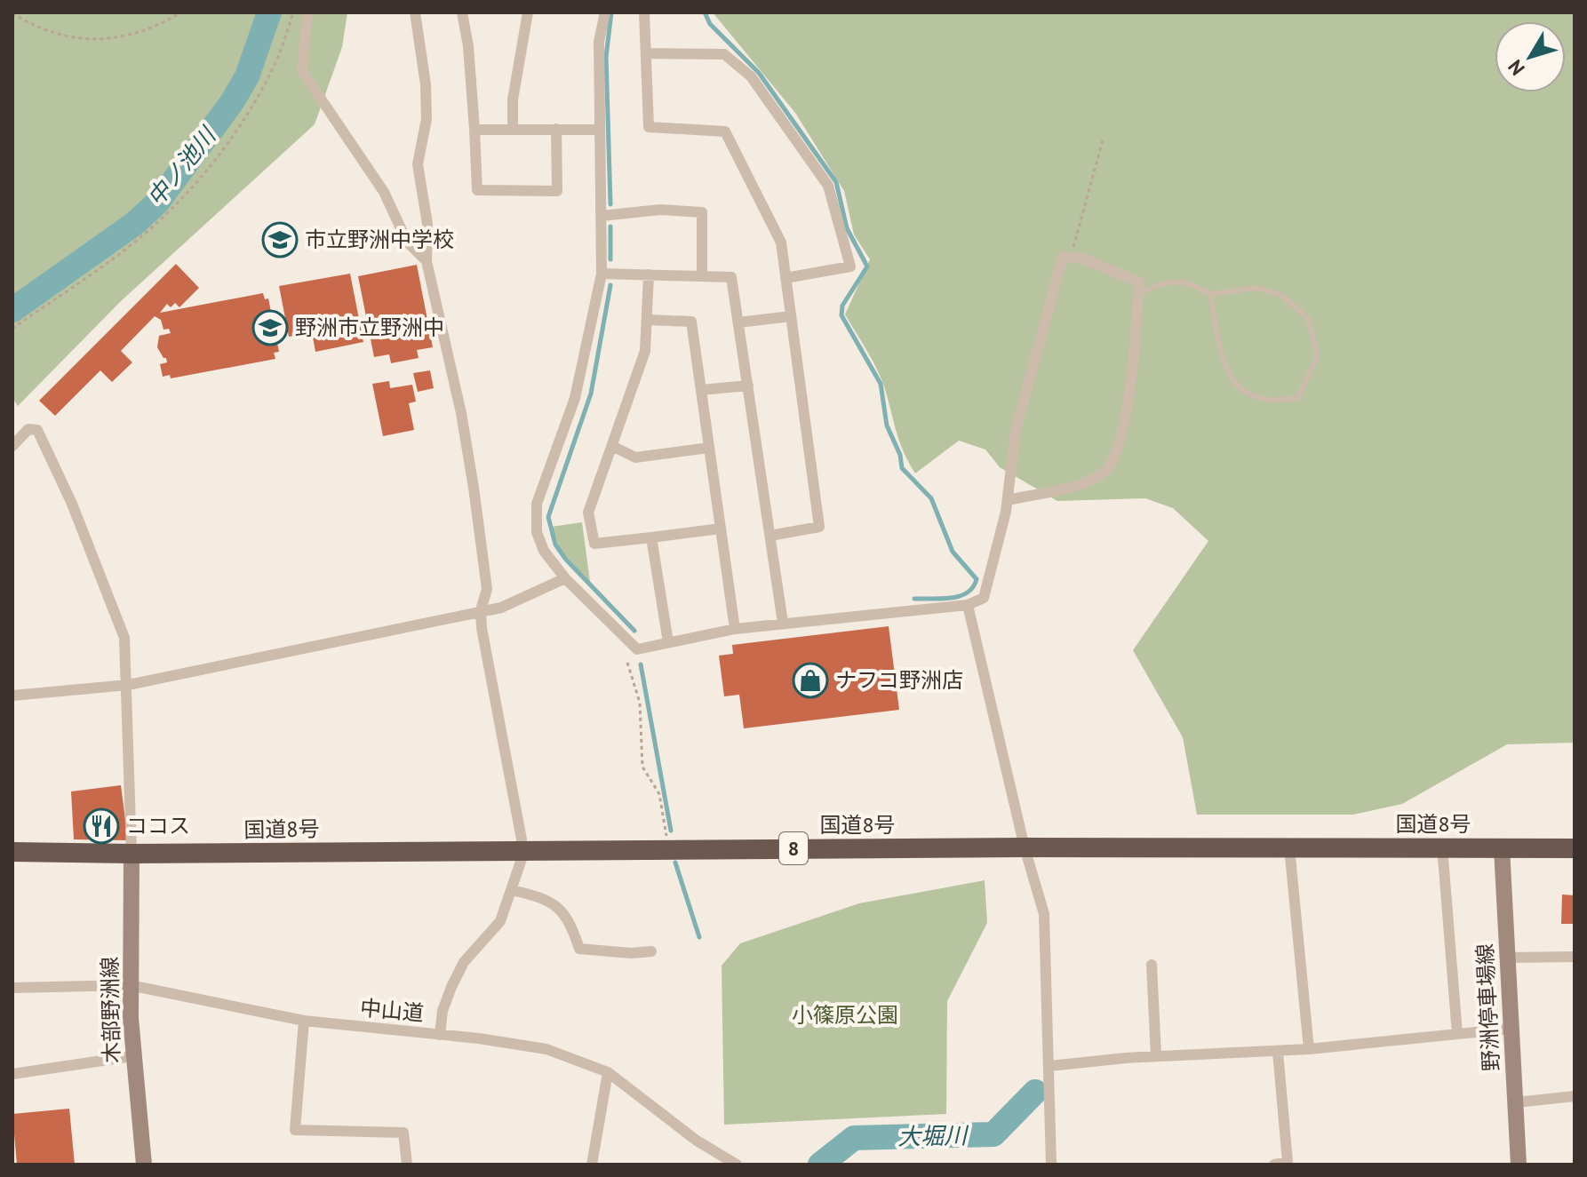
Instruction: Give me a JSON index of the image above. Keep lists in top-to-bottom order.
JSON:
{
  "streets": {
    "highway": ["国道8号", "8"],
    "main road": ["野洲停車場線", "木部野洲線"],
    "street": ["中山道"]
  },
  "crossings": [
    ["国道8号", "野洲停車場線"],
    ["国道8号", "木部野洲線"],
    ["木部野洲線", "中山道"]
  ],
  "water": ["中ノ池川", "大堀川"],
  "parks": ["小篠原公園"],
  "places": {
    "school or university": ["市立野洲中学校", "野洲市立野洲中"],
    "shop": ["ナフコ野洲店"],
    "restaurant": ["ココス"]
  },
  "north": "bottom left"
}
